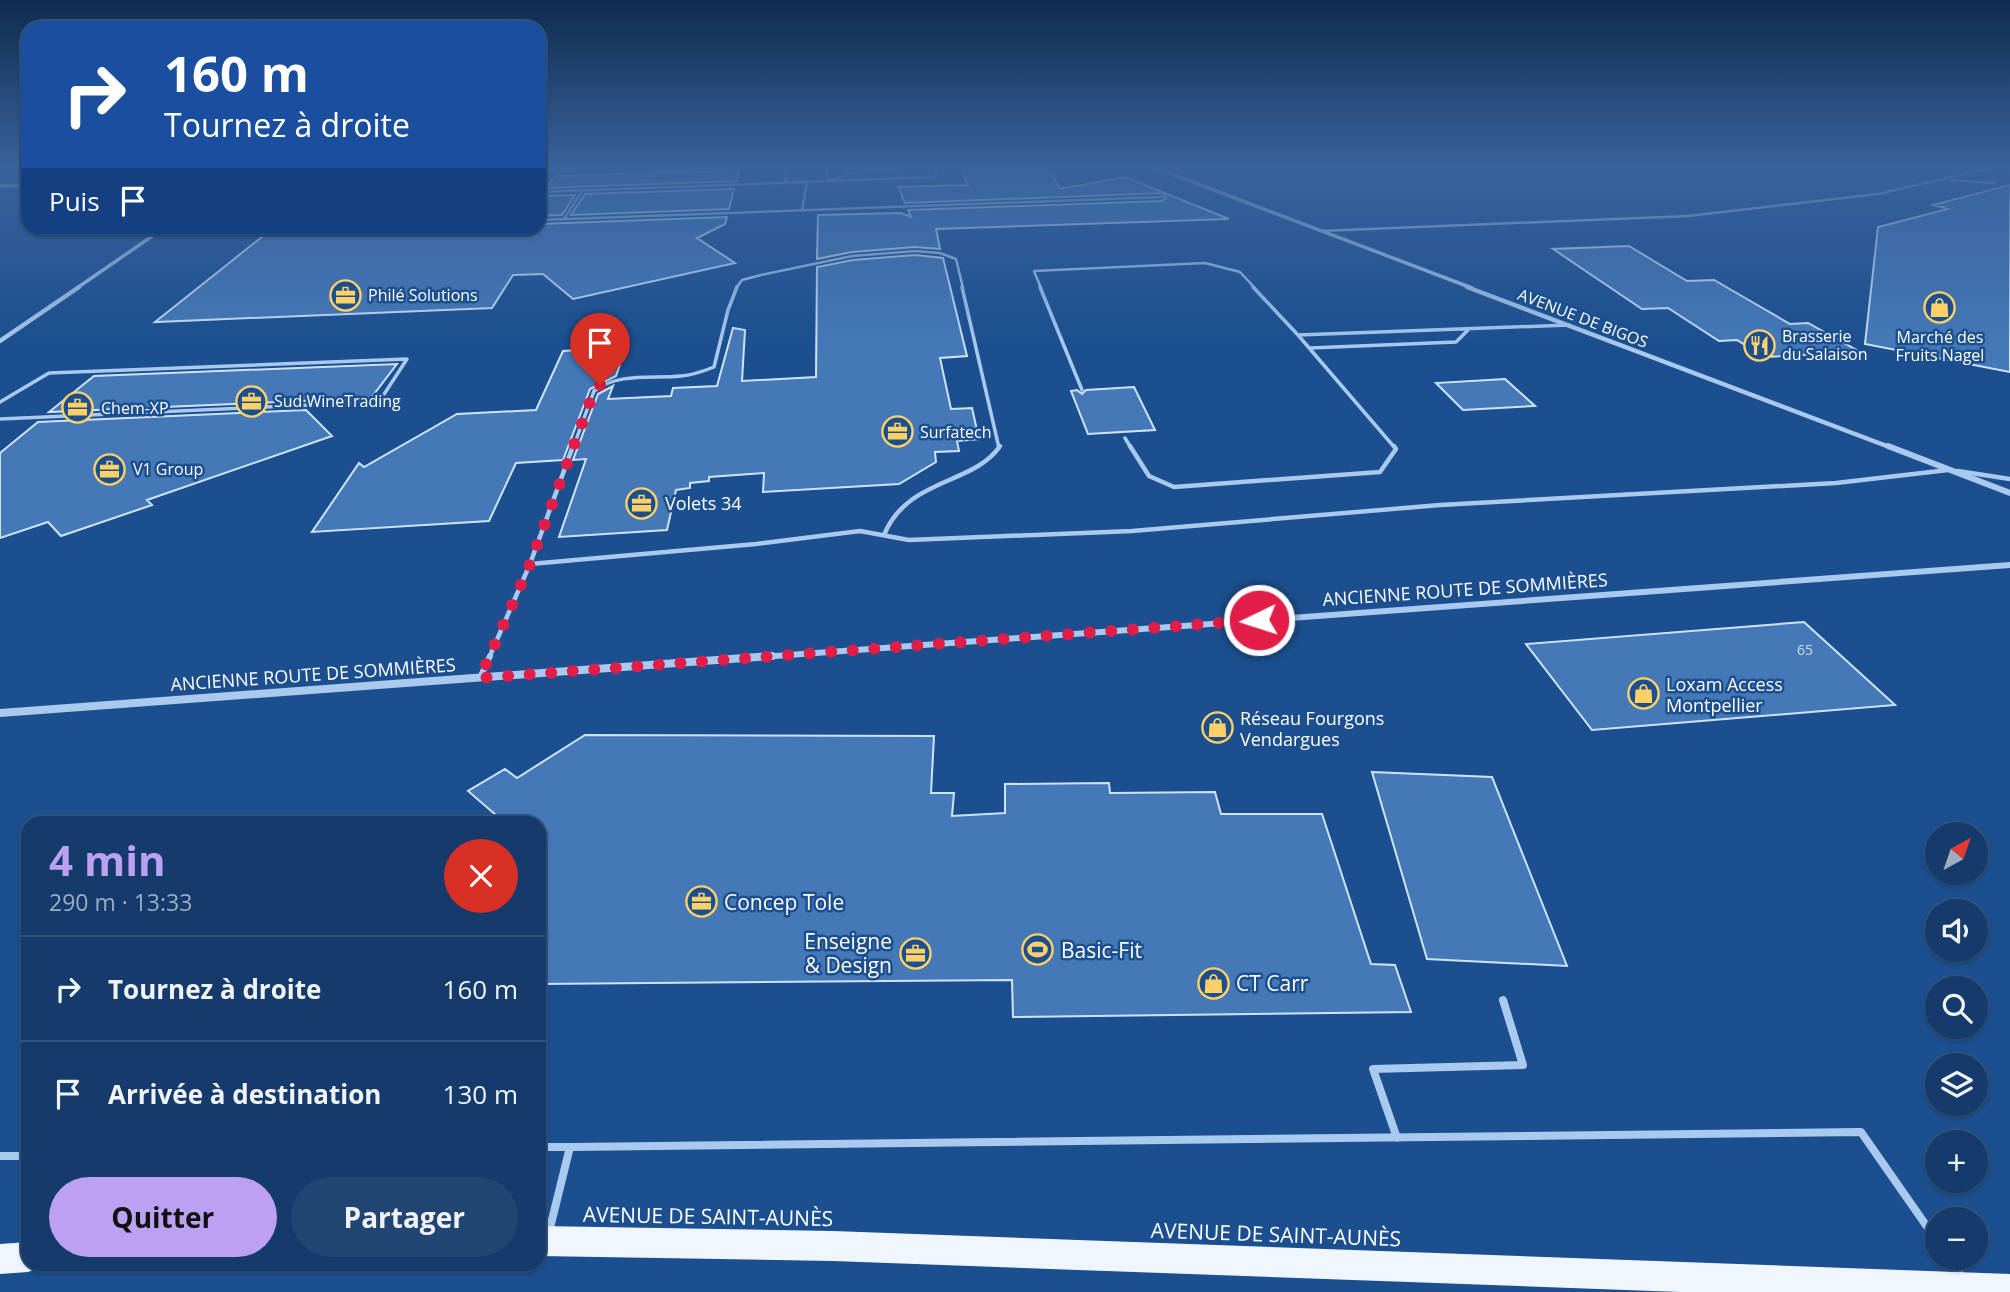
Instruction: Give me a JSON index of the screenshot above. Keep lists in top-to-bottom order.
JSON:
{
  "streets": {
    "main road": ["AVENUE DE SAINT-AUNÈS"],
    "street": ["AVENUE DE BIGOS", "ANCIENNE ROUTE DE SOMMIÈRES"]
  },
  "places": {
    "office": [
      "Philé Solutions",
      "Sud WineTrading",
      "Chem-XP",
      "Surfatech",
      "V1 Group",
      "Volets 34",
      "Concep Tole",
      "Enseigne & Design"
    ],
    "shop": [
      "Marché des Fruits Nagel",
      "Loxam Access Montpellier",
      "Réseau Fourgons Vendargues",
      "CT Carr"
    ],
    "restaurant": ["Brasserie du Salaison"],
    "sports": ["Basic-Fit"]
  },
  "house_numbers": ["65"],
  "north": "top right",
  "page": {
    "turn": ["160 m", "Tournez à droite"],
    "then": "Puis",
    "heading": ["4 min", "290 m · 13:33"],
    "map_buttons": ["+", "−"],
    "list": [
      {
        "name": "Tournez à droite",
        "value": "160 m"
      },
      {
        "name": "Arrivée à destination",
        "value": "130 m"
      }
    ],
    "buttons": ["Quitter", "Partager"]
  }
}
